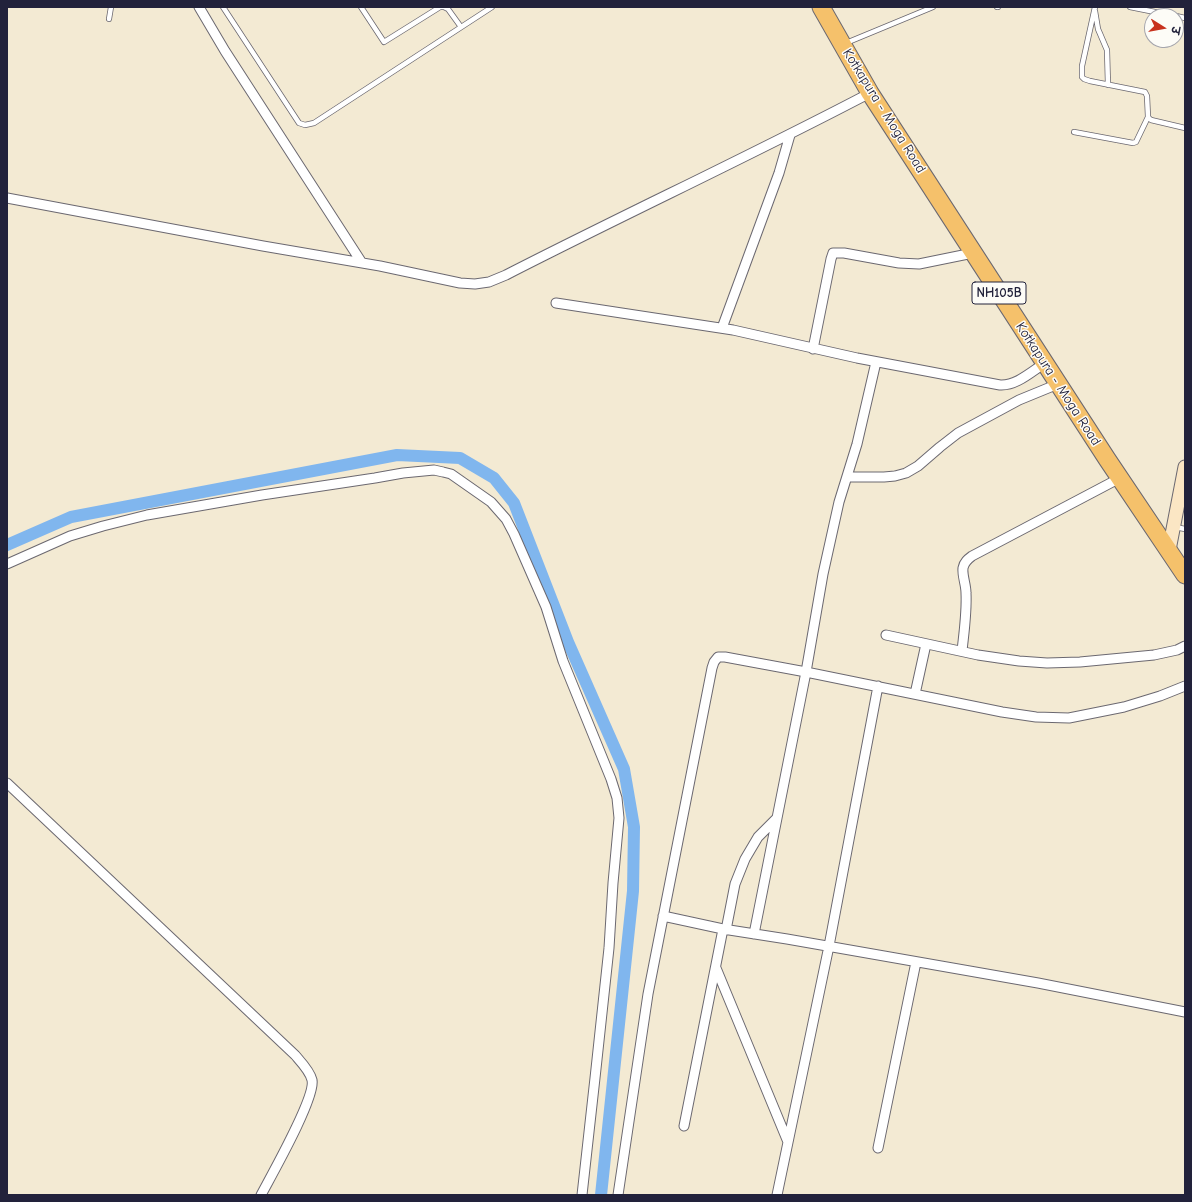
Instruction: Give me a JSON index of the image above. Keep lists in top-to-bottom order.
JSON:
{
  "streets": {
    "highway": ["Kotkapura - Moga Road", "NH105B"]
  },
  "north": "right"
}
